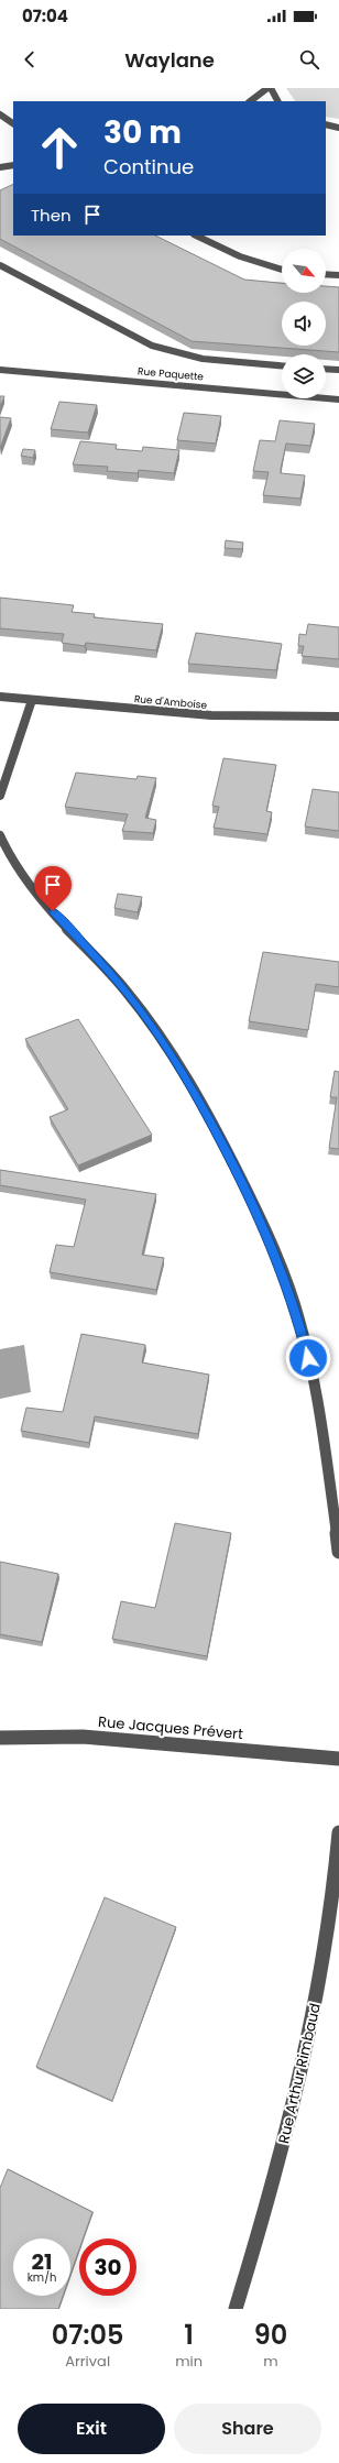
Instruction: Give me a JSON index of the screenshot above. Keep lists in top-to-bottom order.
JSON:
{
  "streets": {
    "street": [
      "Rue Paquette",
      "Rue d'Amboise",
      "Rue Jacques Prévert",
      "Rue Arthur Rimbaud"
    ]
  },
  "north": "bottom right",
  "page": {
    "status": "07:04",
    "header": "Waylane",
    "turn": ["30 m", "Continue"],
    "then": "Then",
    "speed": "21 km/h",
    "limit": "30",
    "eta": [
      "07:05",
      "Arrival",
      "1",
      "min",
      "90",
      "m"
    ],
    "buttons": ["Exit", "Share"]
  }
}
